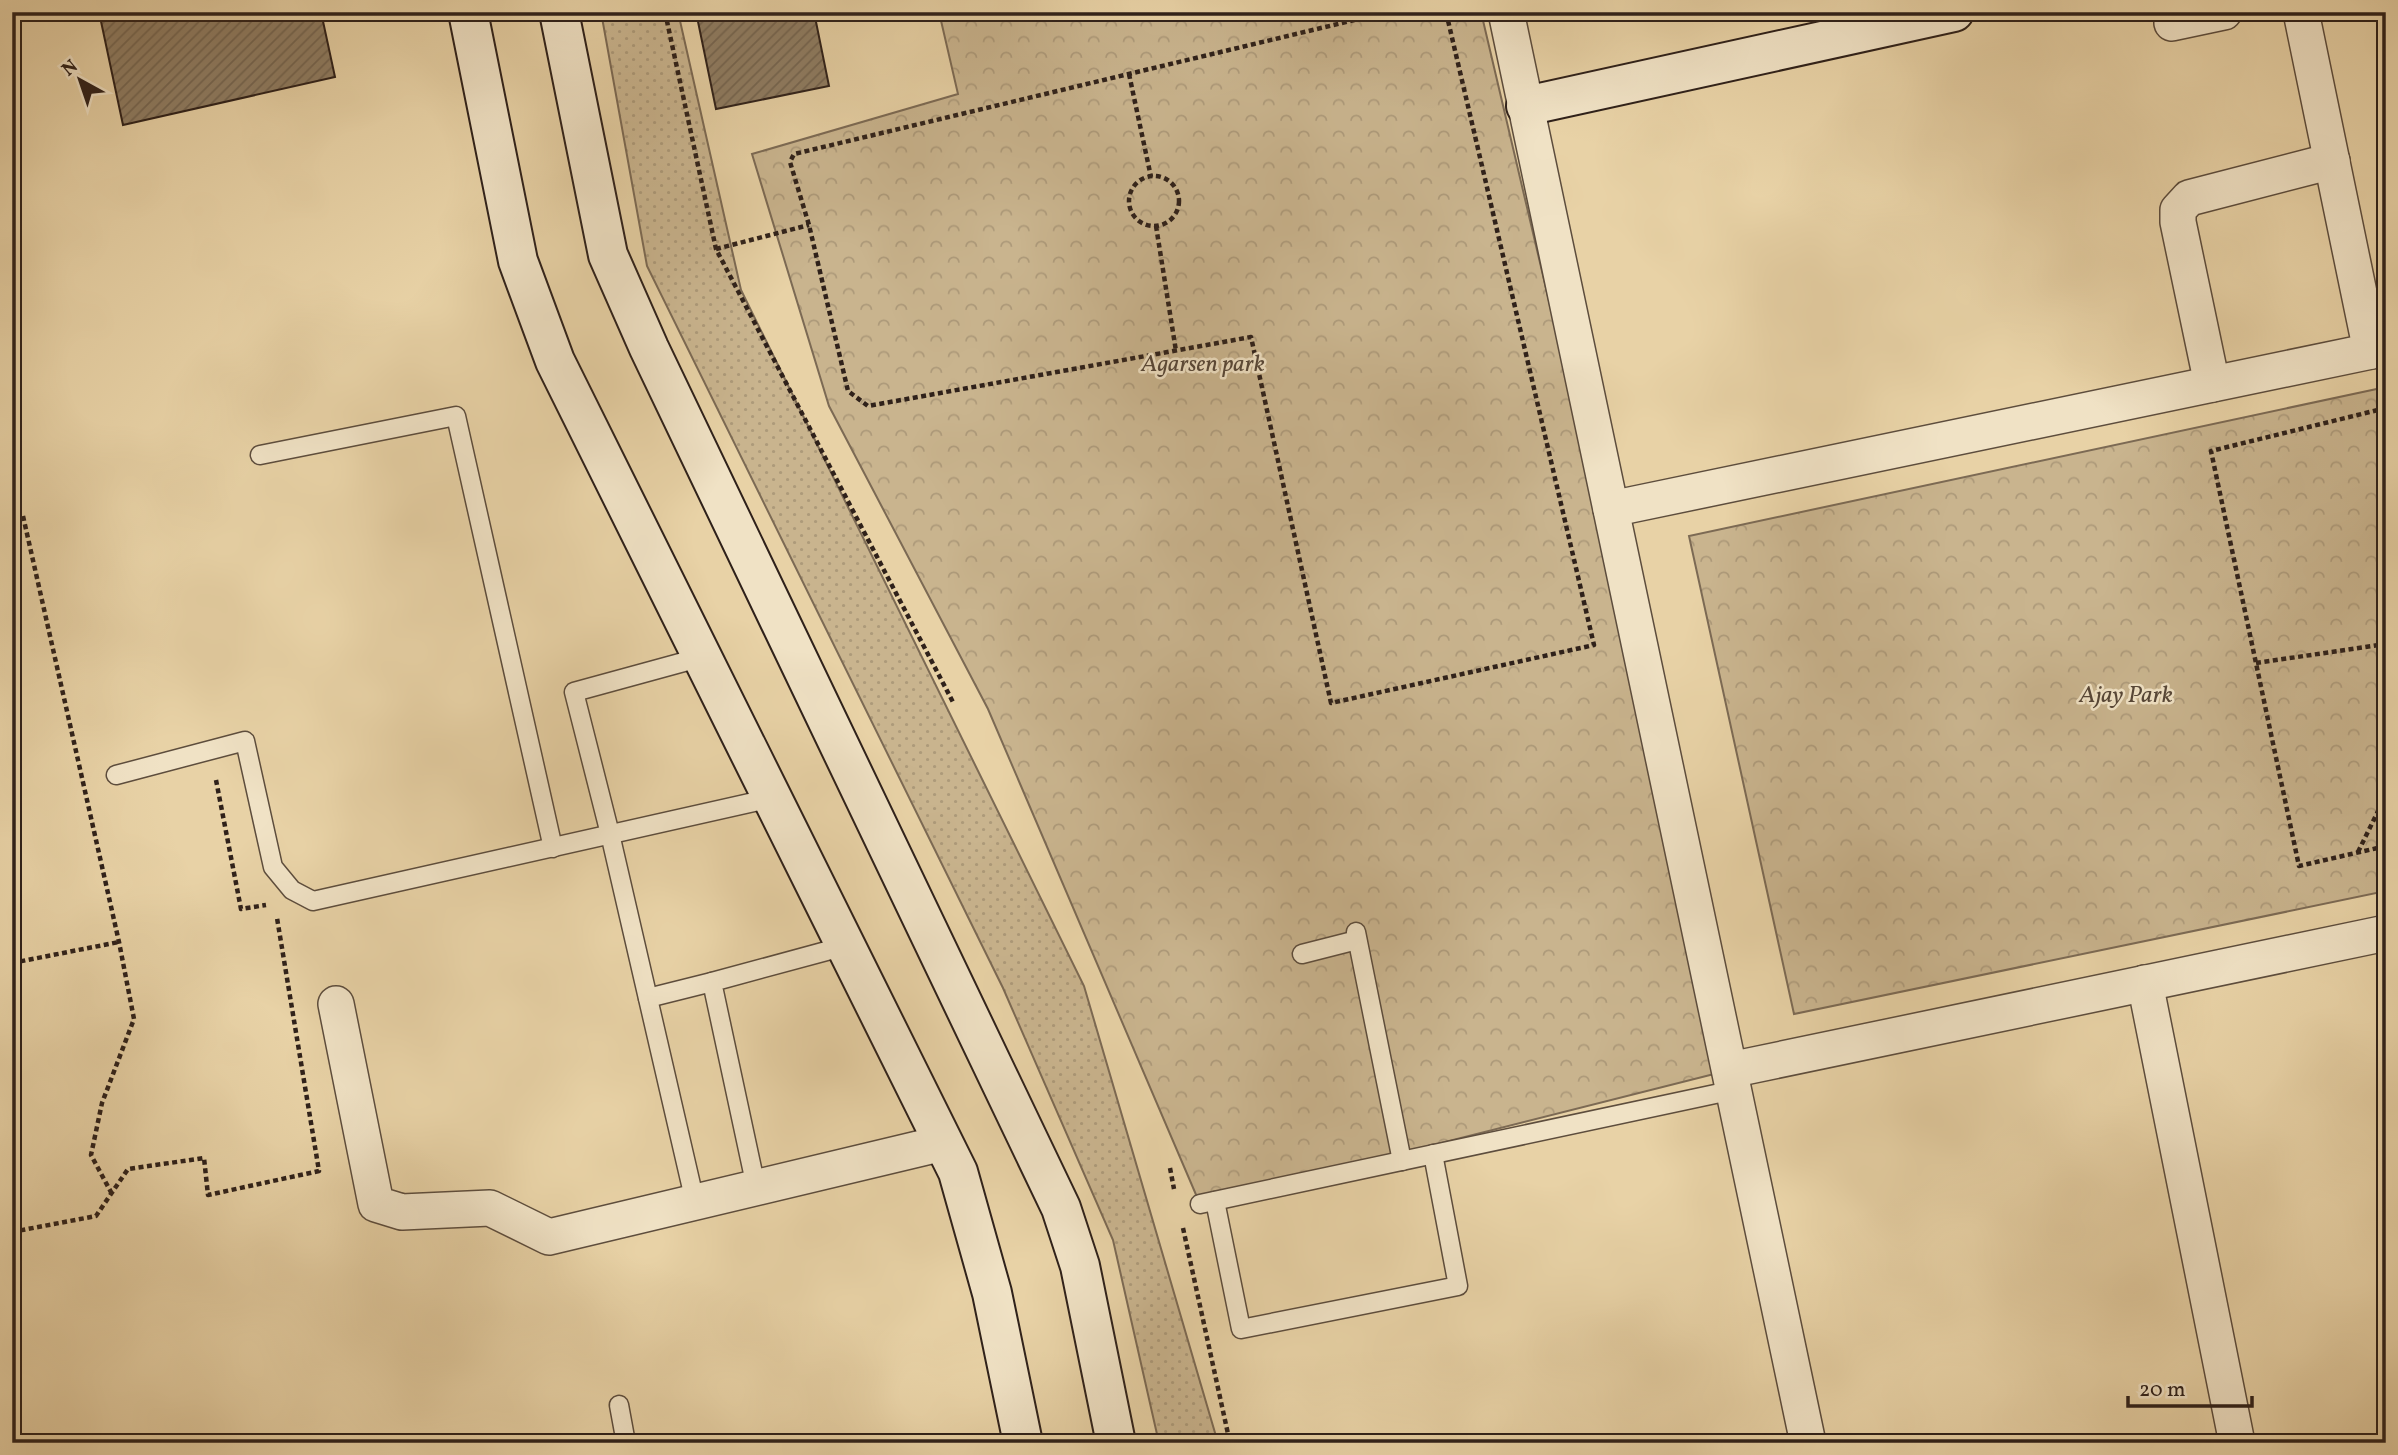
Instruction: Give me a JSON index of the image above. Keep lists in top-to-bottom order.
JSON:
{
  "parks": ["Agarsen park", "Ajay Park"],
  "scale_bar": "20 m",
  "north": "top left"
}
